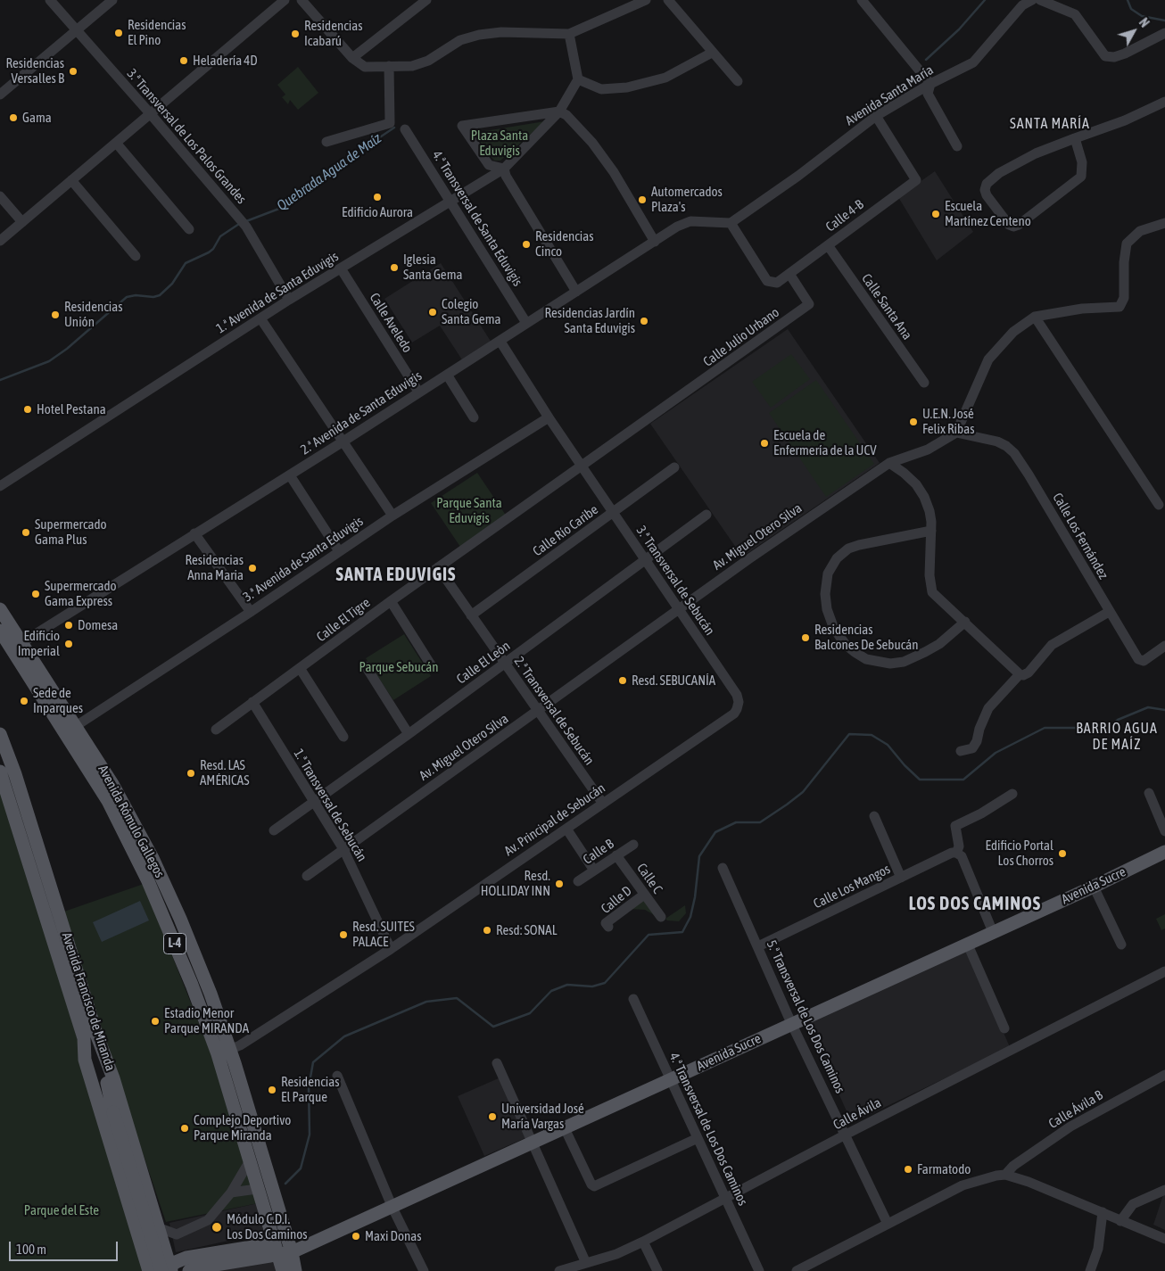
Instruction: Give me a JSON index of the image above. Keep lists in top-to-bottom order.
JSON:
{
  "streets": {
    "main road": [
      "Avenida Rómulo Gallegos",
      "Avenida Sucre",
      "L-4",
      "Avenida Francisco de Miranda"
    ],
    "street": [
      "Avenida Santa María",
      "3.ª Transversal de Los Palos Grandes",
      "Calle 4-B",
      "4.ª Transversal de Santa Eduvigis",
      "1.ª Avenida de Santa Eduvigis",
      "Calle Santa Ana",
      "Calle Aveledo",
      "Calle Julio Urbano",
      "2.ª Avenida de Santa Eduvigis",
      "Calle Río Caribe",
      "Calle Los Fernández",
      "Av. Miguel Otero Silva",
      "3.ª Avenida de Santa Eduvigis",
      "3.ª Transversal de Sebucán",
      "Calle El Tigre",
      "Calle El Leòn",
      "2.ª Transversal de Sebucán",
      "1.ª Transversal de Sebucán",
      "Av. Principal de Sebucán",
      "Calle B",
      "Calle C",
      "Calle Los Mangos",
      "Calle D",
      "5.ª Transversal de Los Dos Caminos",
      "Calle Ávila B",
      "Calle Ávila",
      "4.ª Transversal de Los Dos Caminos"
    ]
  },
  "crossings": [
    ["Avenida Santa María", "Calle 4-B"],
    ["Avenida Santa María", "2.ª Avenida de Santa Eduvigis"],
    ["3.ª Transversal de Los Palos Grandes", "1.ª Avenida de Santa Eduvigis"],
    ["Calle 4-B", "Calle Santa Ana"],
    ["Calle 4-B", "Calle Julio Urbano"],
    ["4.ª Transversal de Santa Eduvigis", "1.ª Avenida de Santa Eduvigis"],
    ["4.ª Transversal de Santa Eduvigis", "2.ª Avenida de Santa Eduvigis"],
    ["1.ª Avenida de Santa Eduvigis", "Calle Aveledo"],
    ["Calle Aveledo", "2.ª Avenida de Santa Eduvigis"],
    ["Calle Julio Urbano", "3.ª Transversal de Sebucán"],
    ["Calle Julio Urbano", "Calle El Tigre"],
    ["2.ª Avenida de Santa Eduvigis", "3.ª Transversal de Sebucán"],
    ["2.ª Avenida de Santa Eduvigis", "Avenida Rómulo Gallegos"],
    ["Calle Río Caribe", "3.ª Transversal de Sebucán"],
    ["Calle Río Caribe", "2.ª Transversal de Sebucán"],
    ["Calle Los Fernández", "Av. Miguel Otero Silva"],
    ["Av. Miguel Otero Silva", "3.ª Transversal de Sebucán"],
    ["Av. Miguel Otero Silva", "2.ª Transversal de Sebucán"],
    ["Av. Miguel Otero Silva", "1.ª Transversal de Sebucán"],
    ["3.ª Avenida de Santa Eduvigis", "3.ª Transversal de Sebucán"],
    ["3.ª Avenida de Santa Eduvigis", "Avenida Rómulo Gallegos"],
    ["3.ª Transversal de Sebucán", "Calle El Tigre"],
    ["3.ª Transversal de Sebucán", "Calle El Leòn"],
    ["3.ª Transversal de Sebucán", "Av. Principal de Sebucán"],
    ["Calle El Tigre", "2.ª Transversal de Sebucán"],
    ["Calle El Tigre", "1.ª Transversal de Sebucán"],
    ["Calle El Leòn", "2.ª Transversal de Sebucán"],
    ["Calle El Leòn", "1.ª Transversal de Sebucán"],
    ["2.ª Transversal de Sebucán", "Av. Principal de Sebucán"],
    ["1.ª Transversal de Sebucán", "Av. Principal de Sebucán"],
    ["Av. Principal de Sebucán", "Avenida Rómulo Gallegos"],
    ["Av. Principal de Sebucán", "L-4"],
    ["Avenida Rómulo Gallegos", "L-4"],
    ["Calle B", "Calle C"],
    ["Calle C", "Calle D"],
    ["Avenida Sucre", "L-4"],
    ["Avenida Sucre", "5.ª Transversal de Los Dos Caminos"],
    ["Avenida Sucre", "4.ª Transversal de Los Dos Caminos"],
    ["Calle Los Mangos", "5.ª Transversal de Los Dos Caminos"],
    ["5.ª Transversal de Los Dos Caminos", "Calle Ávila"],
    ["Calle Ávila", "4.ª Transversal de Los Dos Caminos"]
  ],
  "districts": [
    "SANTA MARÍA",
    "SANTA EDUVIGIS",
    "BARRIO AGUA DE MAÍZ",
    "LOS DOS CAMINOS"
  ],
  "water": ["Quebrada Agua de Maíz"],
  "parks": [
    "Plaza Santa Eduvigis",
    "Parque Santa Eduvigis",
    "Parque Sebucán",
    "Parque del Este"
  ],
  "places": [
    "Residencias El Pino",
    "Residencias Icabarú",
    "Heladería 4D",
    "Residencias Versalles B",
    "Gama",
    "Edificio Aurora",
    "Automercados Plaza's",
    "Escuela Martínez Centeno",
    "Residencias Cinco",
    "Iglesia Santa Gema",
    "Colegio Santa Gema",
    "Residencias Unión",
    "Residencias Jardín Santa Eduvigis",
    "Hotel Pestana",
    "U.E.N. José Felix Ribas",
    "Escuela de Enfermería de la UCV",
    "Supermercado Gama Plus",
    "Residencias Anna Maria",
    "Supermercado Gama Express",
    "Domesa",
    "Residencias Balcones De Sebucán",
    "Edificio Imperial",
    "Resd. SEBUCANÍA",
    "Sede de Inparques",
    "Resd. LAS AMÉRICAS",
    "Edificio Portal Los Chorros",
    "Resd. HOLLIDAY INN",
    "Resd: SONAL",
    "Resd. SUITES PALACE",
    "Estadio Menor Parque MIRANDA",
    "Residencias El Parque",
    "Universidad José María Vargas",
    "Complejo Deportivo Parque Miranda",
    "Farmatodo",
    "Módulo C.D.I. Los Dos Caminos",
    "Maxi Donas"
  ],
  "scale_bar": "100 m",
  "north": "top right"
}
